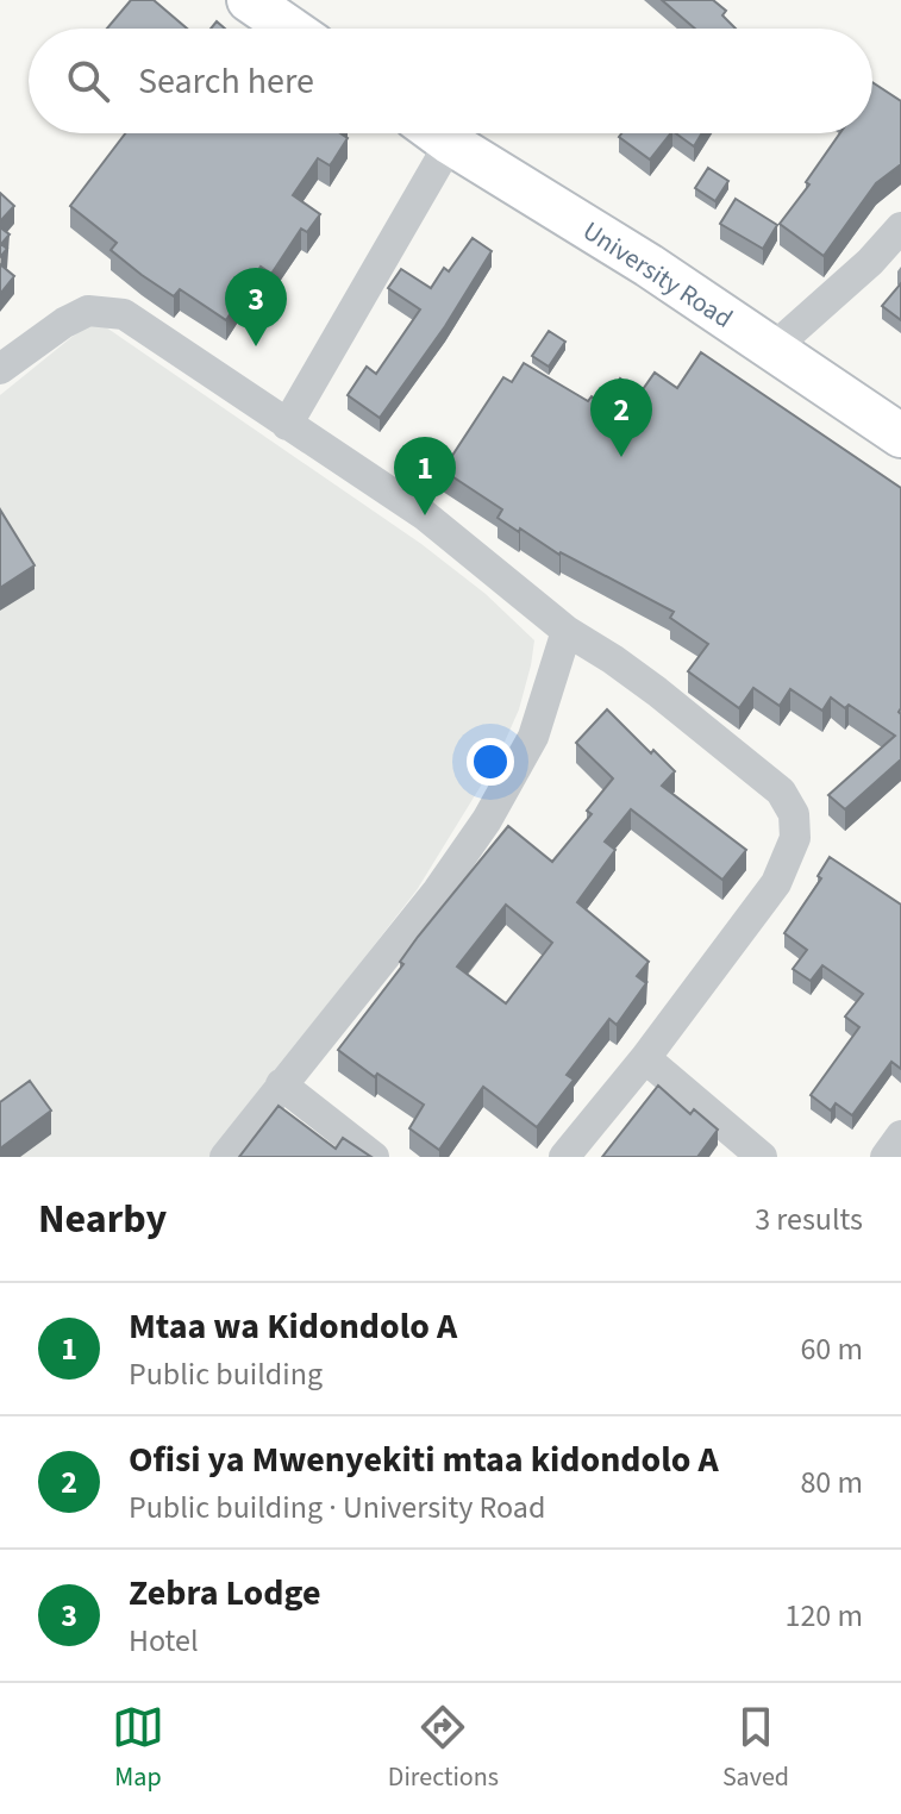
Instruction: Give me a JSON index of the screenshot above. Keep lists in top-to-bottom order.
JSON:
{
  "streets": {
    "main road": ["University Road"]
  },
  "page": {
    "search": "Search here",
    "pins": ["3", "2", "1"],
    "heading": ["Nearby", "3 results"],
    "list": [
      {
        "mark": "1",
        "name": "Mtaa wa Kidondolo A",
        "note": "Public building",
        "value": "60 m"
      },
      {
        "mark": "2",
        "name": "Ofisi ya Mwenyekiti mtaa kidondolo A",
        "note": "Public building · University Road",
        "value": "80 m"
      },
      {
        "mark": "3",
        "name": "Zebra Lodge",
        "note": "Hotel",
        "value": "120 m"
      }
    ],
    "nav": ["Map", "Directions", "Saved"]
  }
}
